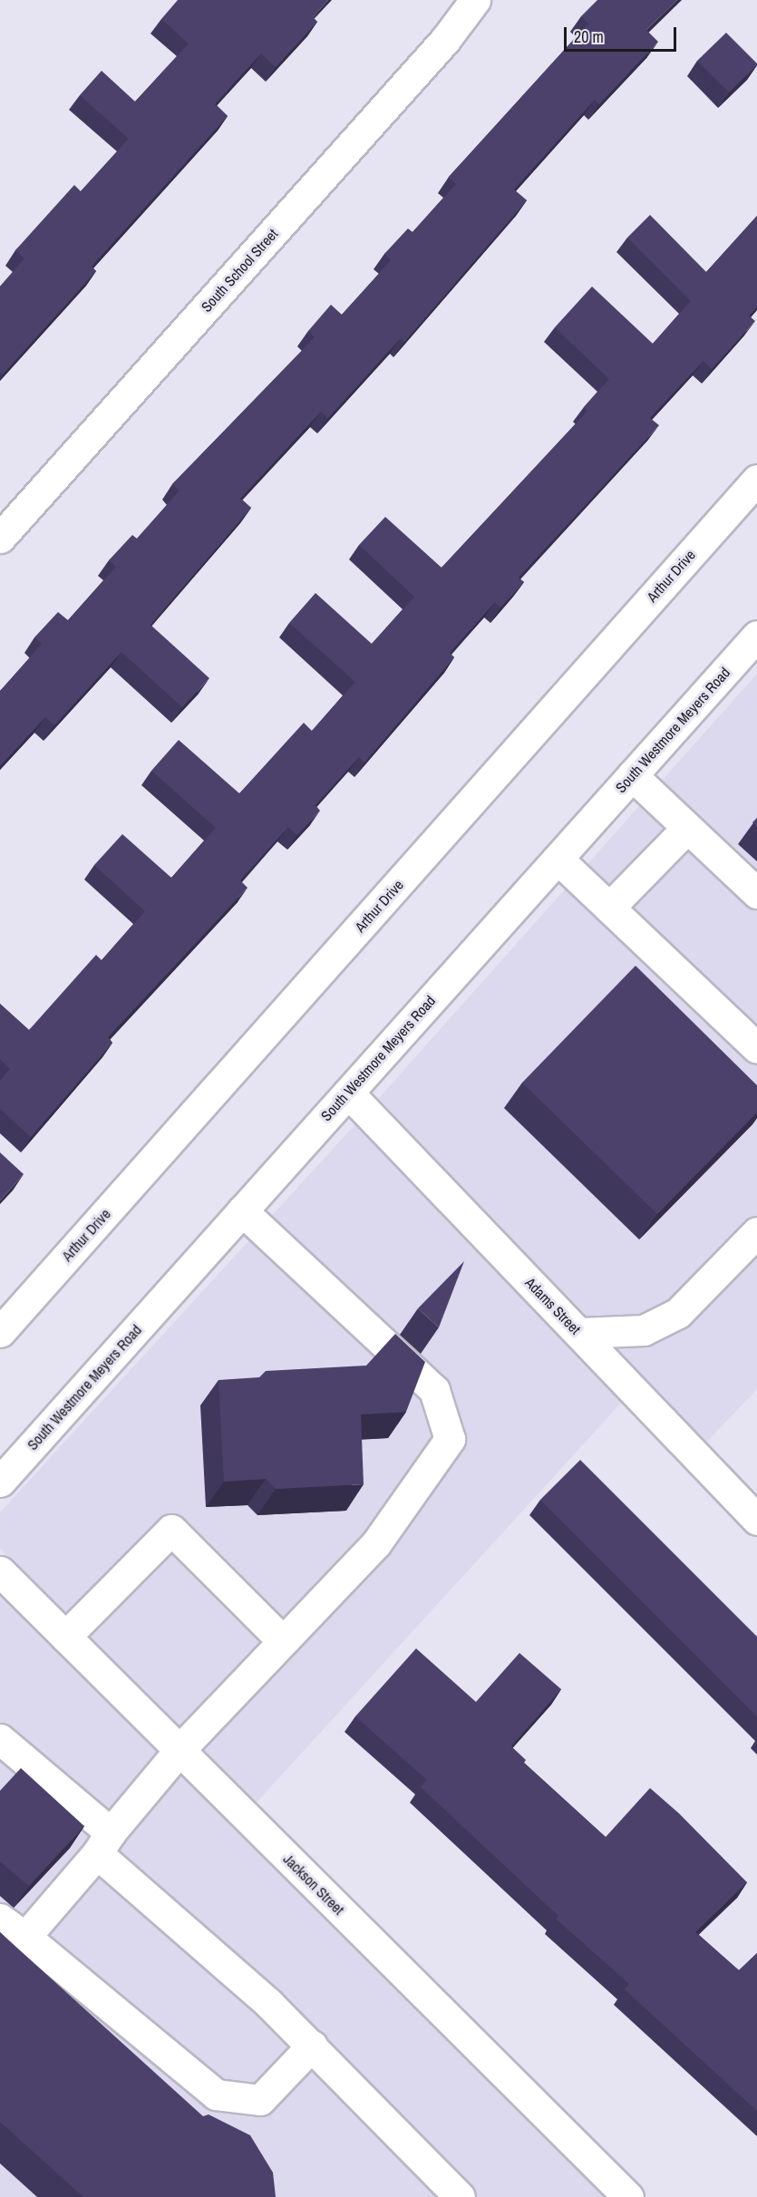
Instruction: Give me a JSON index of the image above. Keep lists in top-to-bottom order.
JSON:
{
  "streets": {
    "street": [
      "South School Street",
      "Arthur Drive",
      "South Westmore Meyers Road",
      "Adams Street",
      "Jackson Street"
    ]
  },
  "crossings": [
    ["South Westmore Meyers Road", "Adams Street"]
  ],
  "scale_bar": "20 m"
}
